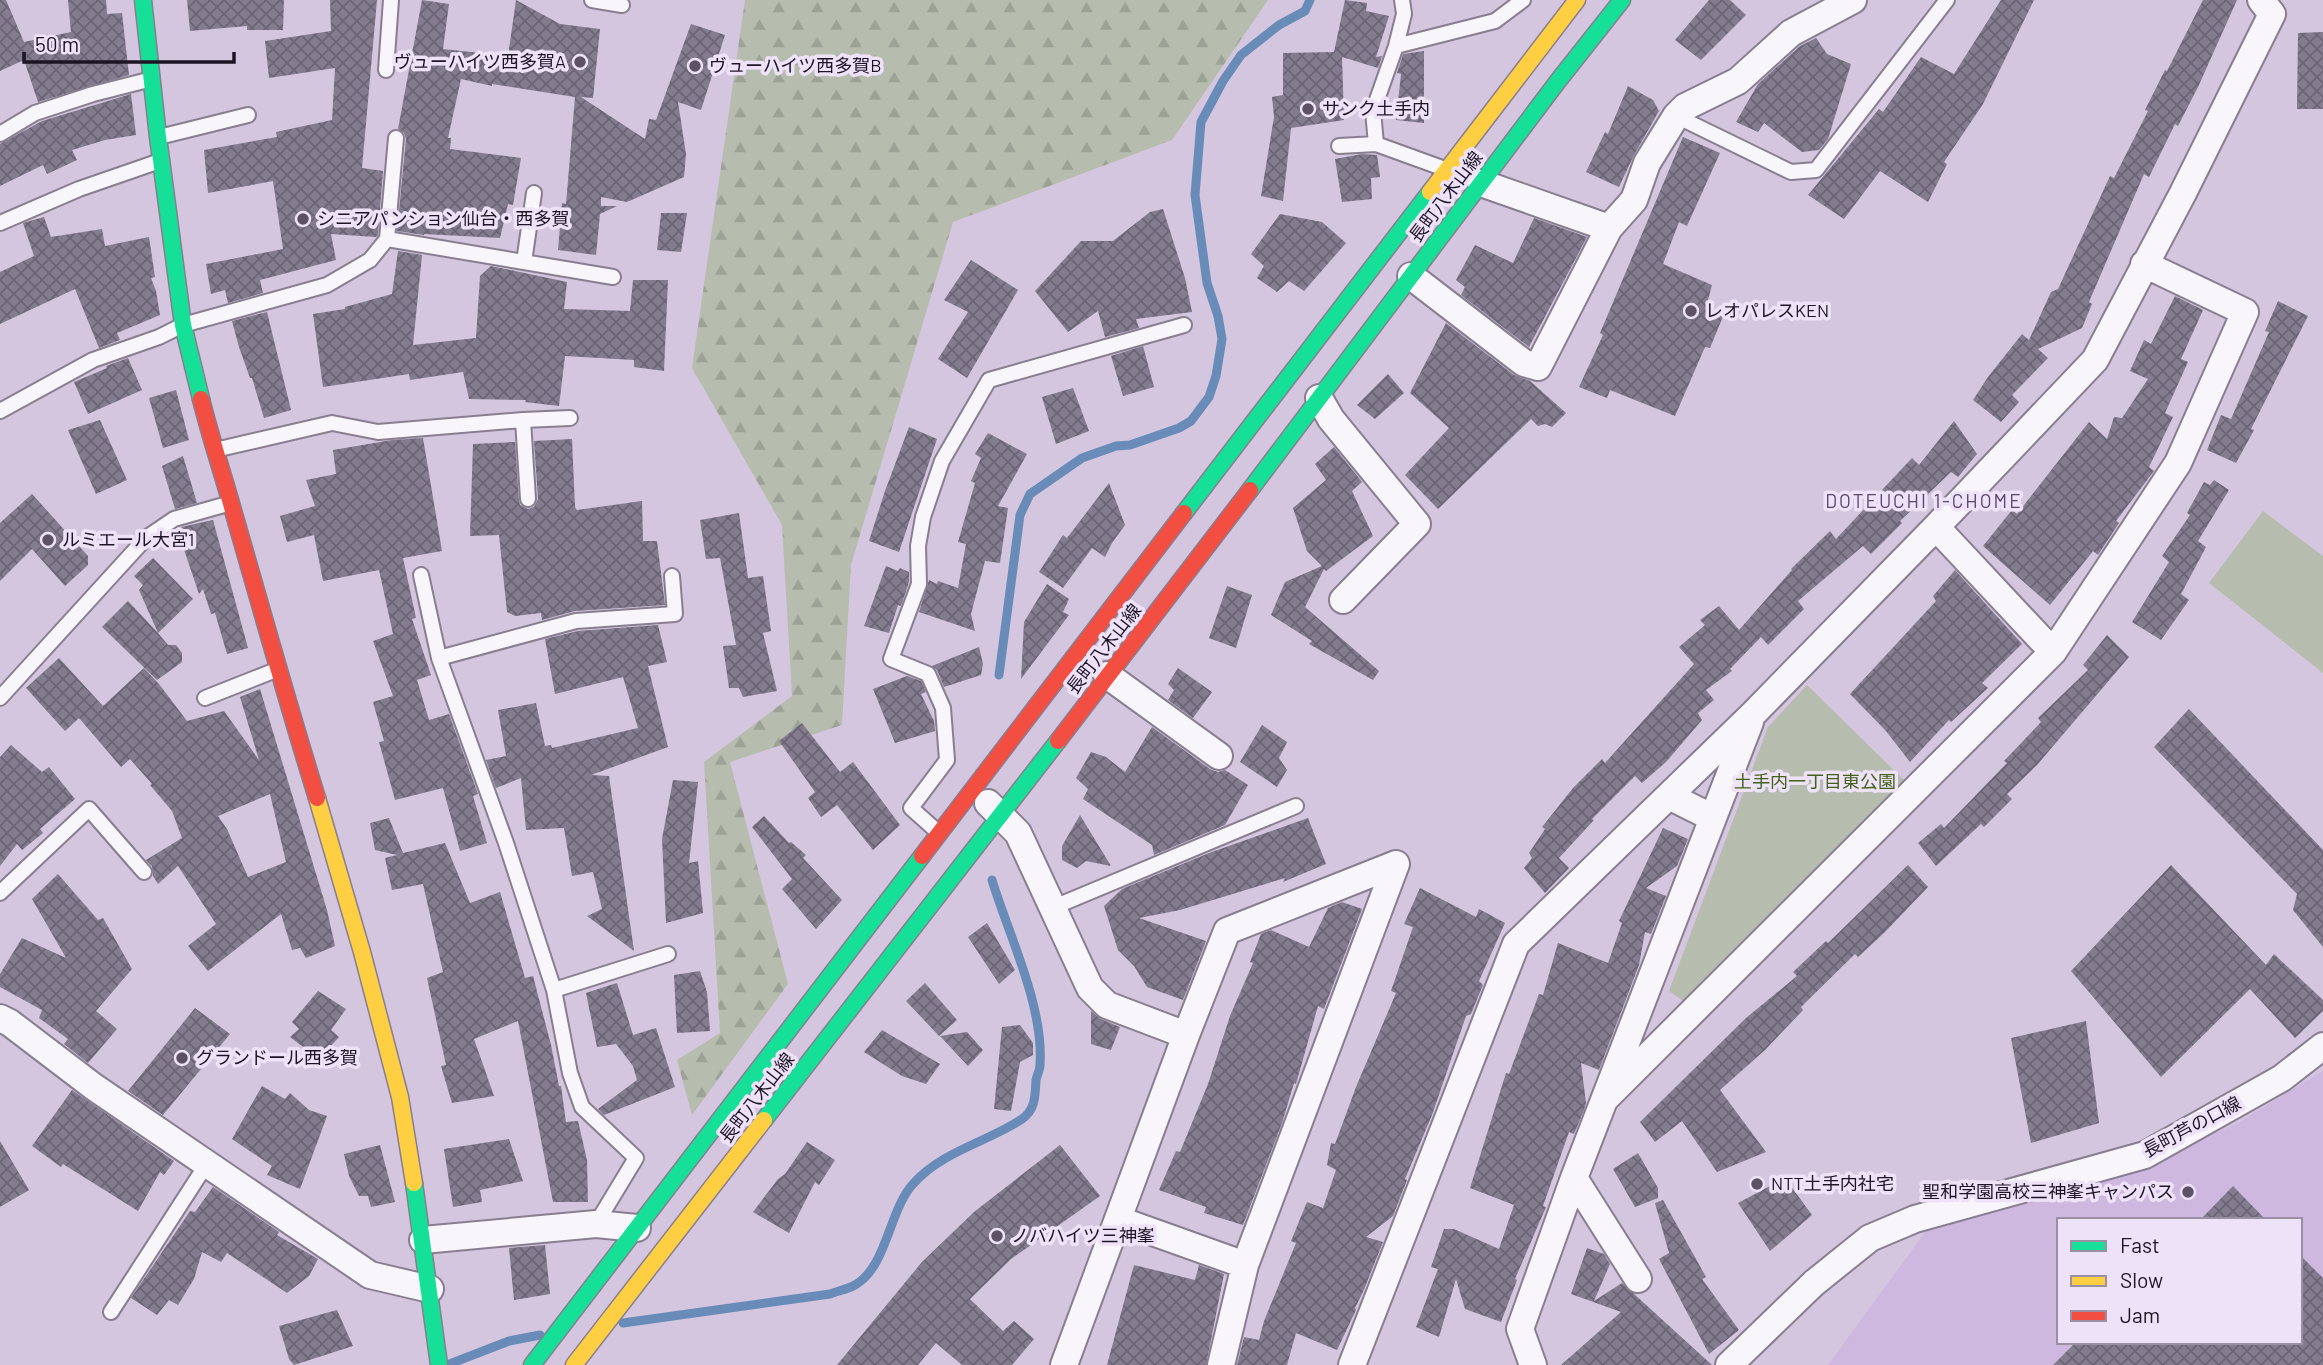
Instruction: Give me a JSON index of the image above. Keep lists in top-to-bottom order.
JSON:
{
  "streets": {
    "street": ["長町八木山線", "長町芦の口線"]
  },
  "districts": ["DOTEUCHI 1-CHOME"],
  "parks": ["土手内一丁目東公園"],
  "places": [
    "ヴューハイツ西多賀A",
    "ヴューハイツ西多賀B",
    "サンク土手内",
    "シニアパンション仙台・西多賀",
    "レオパレスKEN",
    "ルミエール大宮1",
    "グランドール西多賀",
    "NTT土手内社宅",
    "聖和学園高校三神峯キャンパス",
    "ノバハイツ三神峯"
  ],
  "legend": ["Fast", "Slow", "Jam"],
  "scale_bar": "50 m"
}
